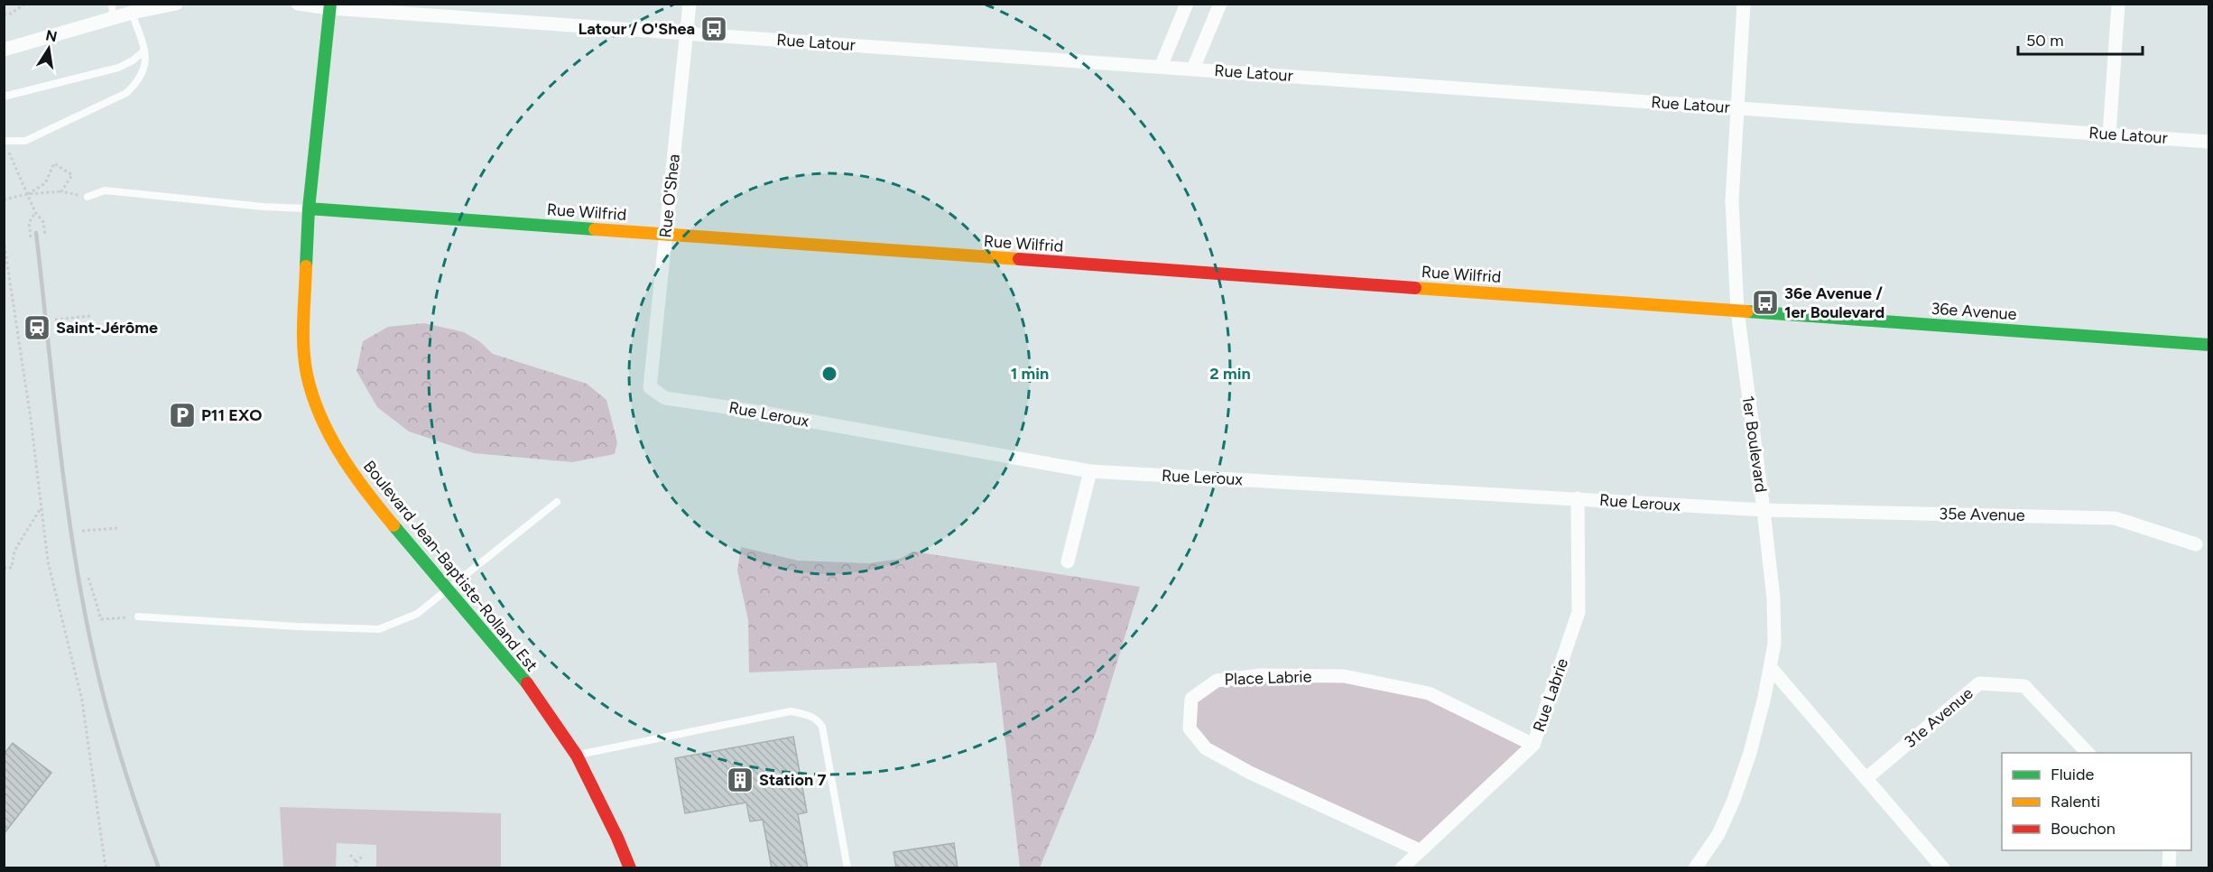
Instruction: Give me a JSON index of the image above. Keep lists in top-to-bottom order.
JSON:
{
  "streets": {
    "street": [
      "Rue Latour",
      "Rue O'Shea",
      "Rue Wilfrid",
      "36e Avenue",
      "Rue Leroux",
      "1er Boulevard",
      "35e Avenue",
      "Boulevard Jean-Baptiste-Rolland Est",
      "Place Labrie",
      "Rue Labrie",
      "31e Avenue"
    ]
  },
  "crossings": [
    ["Rue Latour", "Rue O'Shea"],
    ["Rue Latour", "1er Boulevard"],
    ["Rue Latour", "Boulevard Jean-Baptiste-Rolland Est"],
    ["Rue O'Shea", "Rue Wilfrid"],
    ["Rue O'Shea", "Rue Leroux"],
    ["Rue Wilfrid", "36e Avenue"],
    ["Rue Wilfrid", "1er Boulevard"],
    ["Rue Wilfrid", "Boulevard Jean-Baptiste-Rolland Est"],
    ["36e Avenue", "1er Boulevard"],
    ["Rue Leroux", "1er Boulevard"],
    ["Rue Leroux", "35e Avenue"],
    ["Rue Leroux", "Rue Labrie"],
    ["1er Boulevard", "35e Avenue"],
    ["Place Labrie", "Rue Labrie"]
  ],
  "places": {
    "bus stop": ["Latour / O'Shea", "36e Avenue / 1er Boulevard"],
    "station": ["Saint-Jérôme"],
    "parking": ["P11 EXO"],
    "building": ["Station 7"]
  },
  "legend": ["Fluide", "Ralenti", "Bouchon"],
  "scale_bar": "50 m",
  "north": "top",
  "rings": ["1 min", "2 min"]
}
